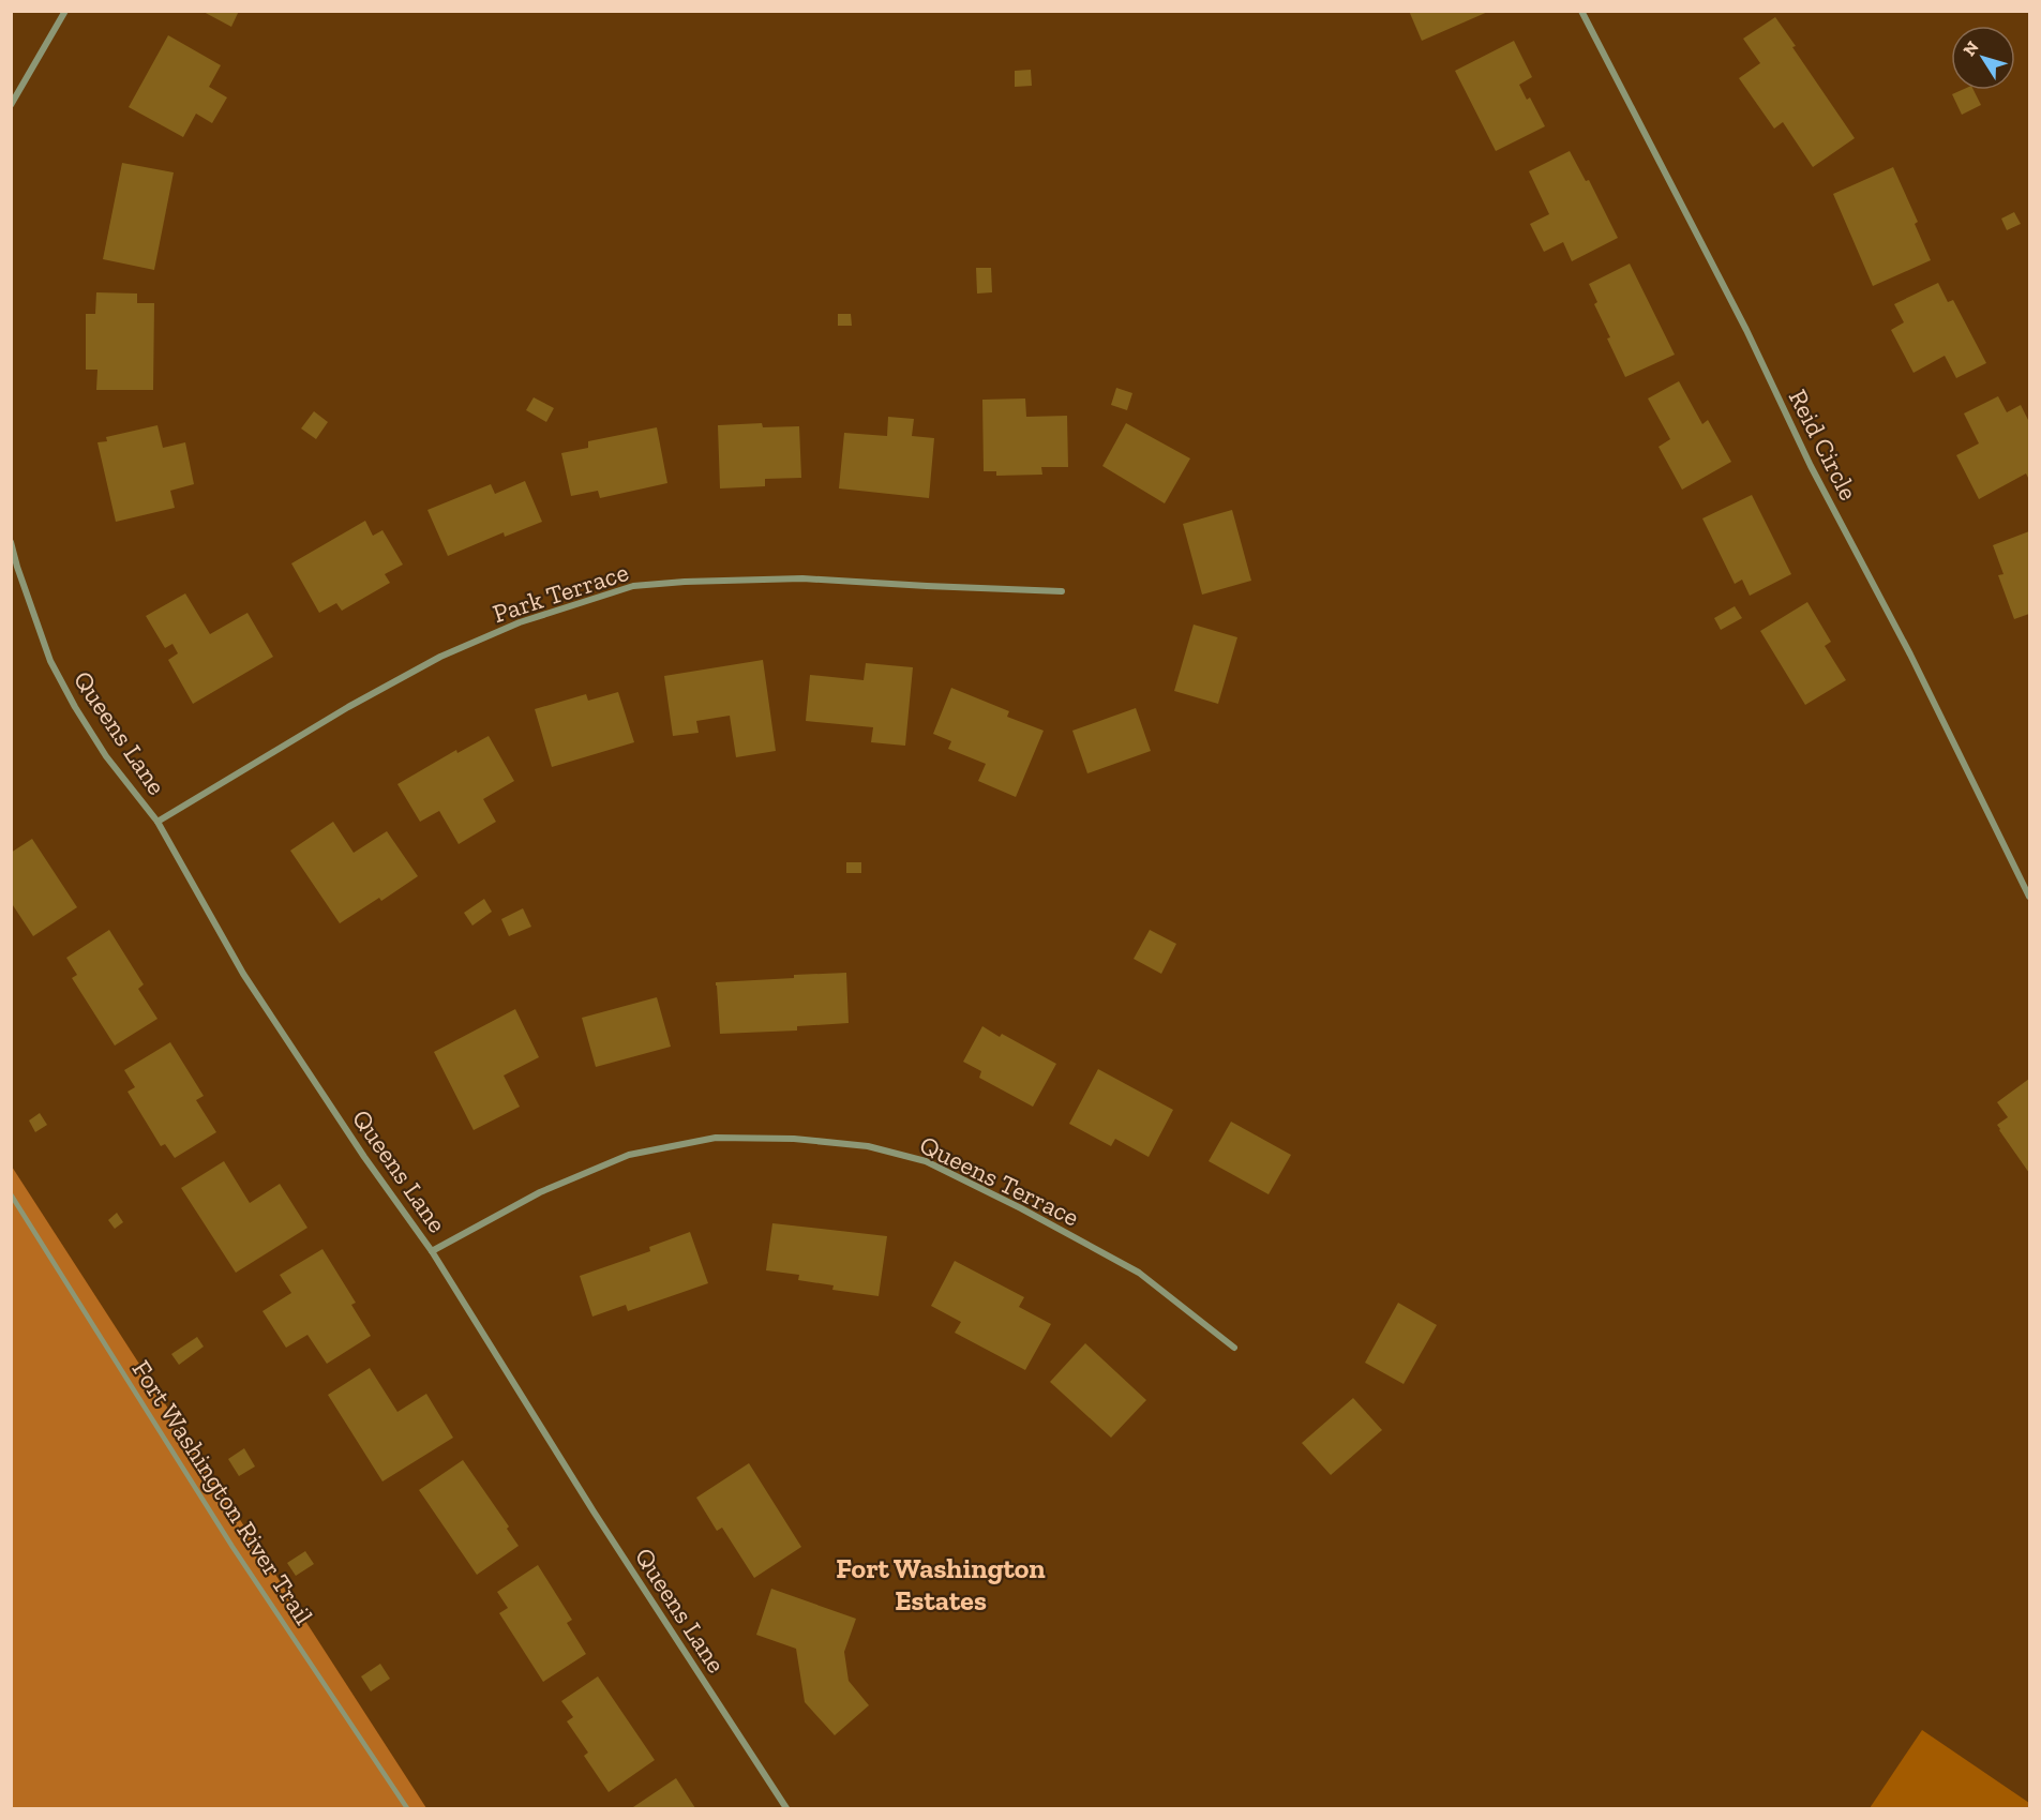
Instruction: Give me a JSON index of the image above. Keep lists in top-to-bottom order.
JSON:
{
  "streets": {
    "street": [
      "Reid Circle",
      "Park Terrace",
      "Queens Lane",
      "Queens Terrace"
    ],
    "lane": ["Fort Washington River Trail"]
  },
  "crossings": [
    ["Park Terrace", "Queens Lane"],
    ["Queens Lane", "Queens Terrace"]
  ],
  "districts": ["Fort Washington Estates"],
  "north": "top left"
}
